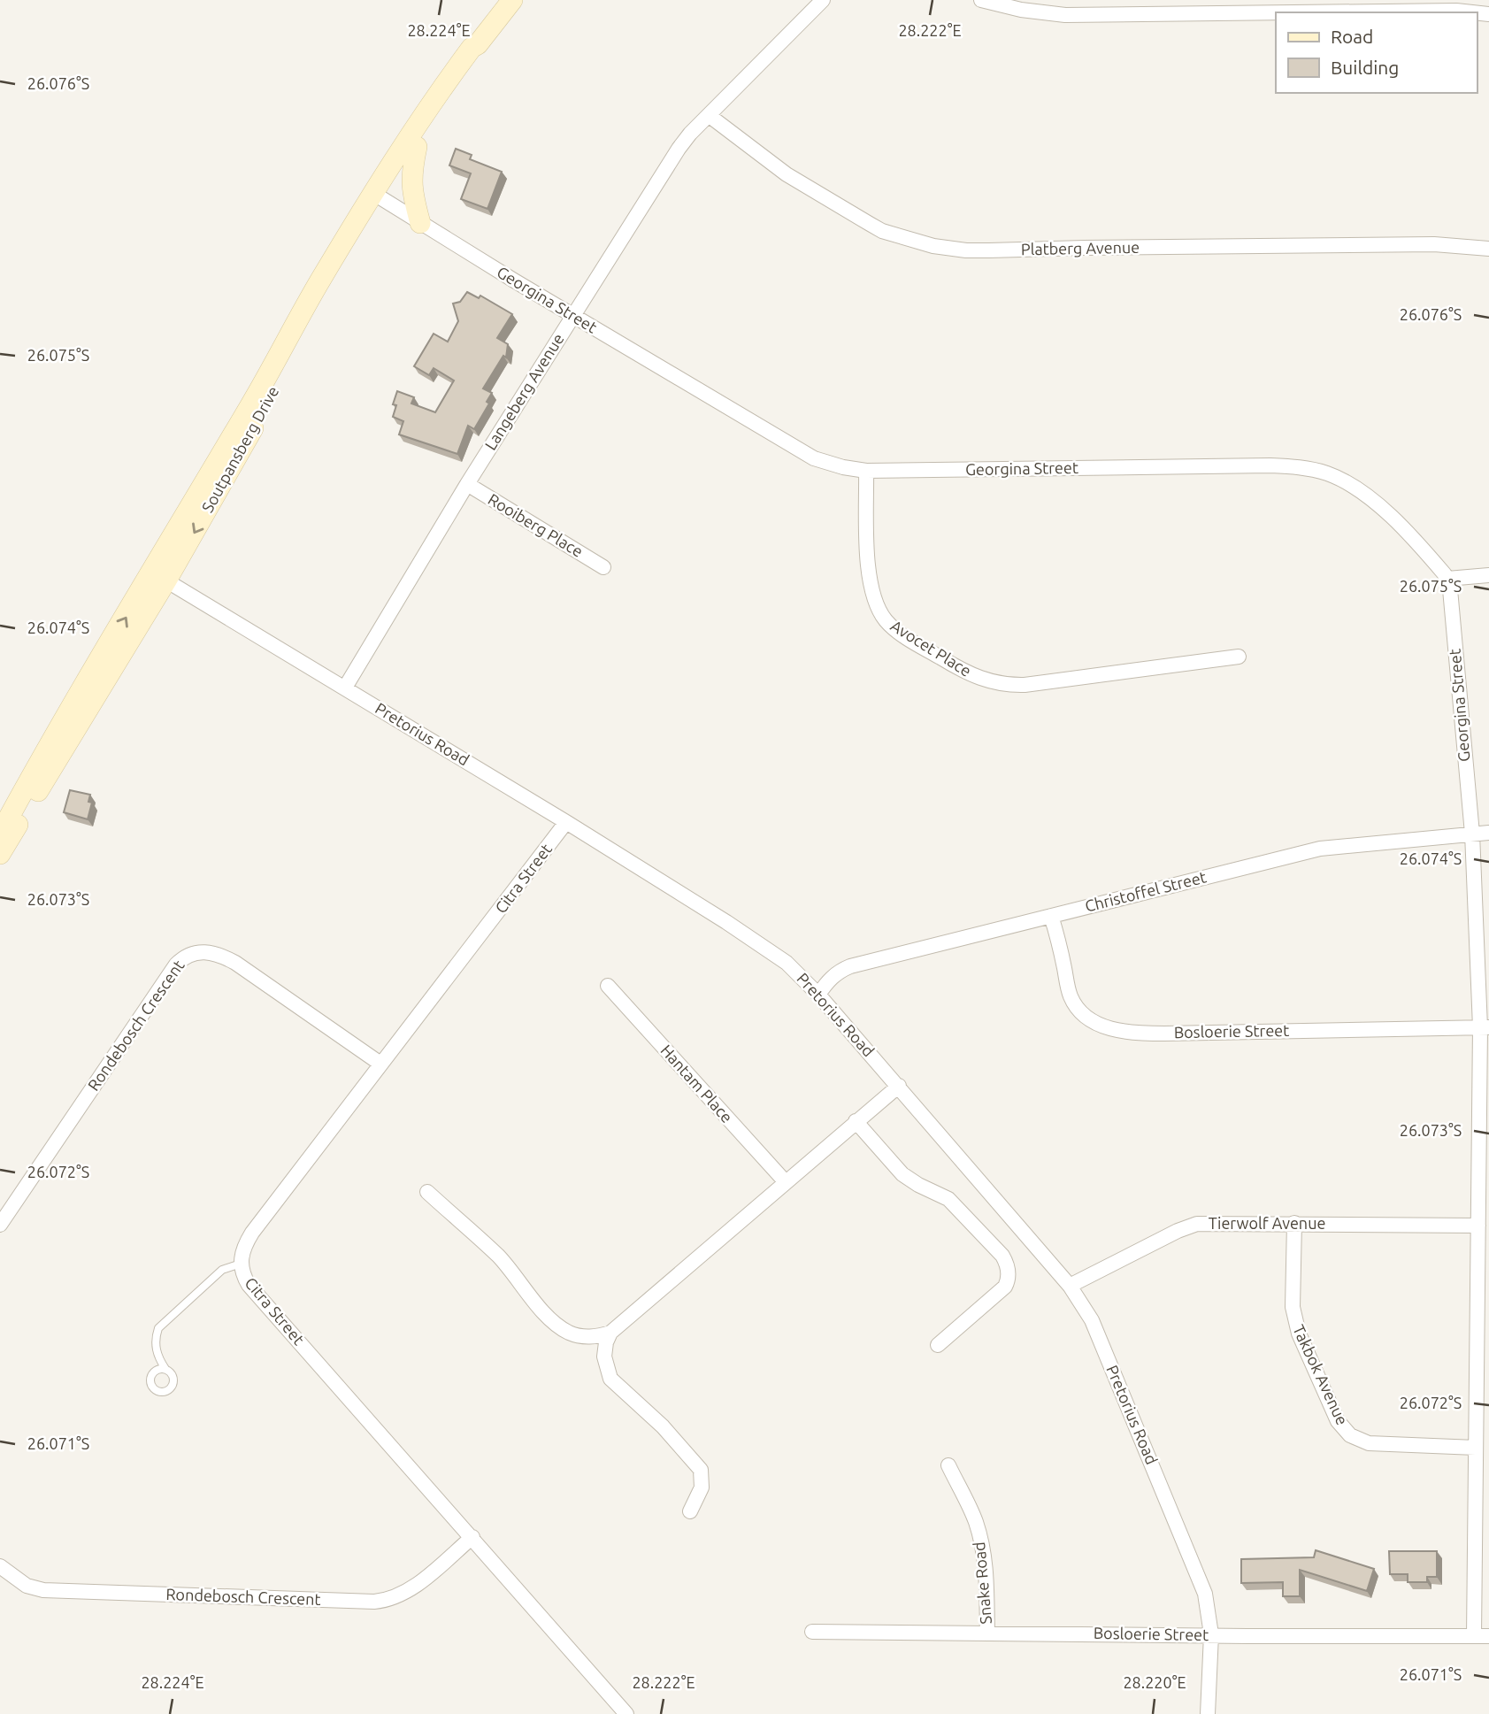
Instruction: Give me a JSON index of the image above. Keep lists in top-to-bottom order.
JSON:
{
  "streets": {
    "street": [
      "Platberg Avenue",
      "Georgina Street",
      "Langeberg Avenue",
      "Soutpansberg Drive",
      "Rooiberg Place",
      "Avocet Place",
      "Pretorius Road",
      "Citra Street",
      "Christoffel Street",
      "Rondebosch Crescent",
      "Bosloerie Street",
      "Hantam Place",
      "Tierwolf Avenue",
      "Takbok Avenue",
      "Snake Road"
    ]
  },
  "crossings": [
    ["Platberg Avenue", "Langeberg Avenue"],
    ["Georgina Street", "Langeberg Avenue"],
    ["Georgina Street", "Soutpansberg Drive"],
    ["Georgina Street", "Avocet Place"],
    ["Georgina Street", "Christoffel Street"],
    ["Georgina Street", "Bosloerie Street"],
    ["Georgina Street", "Tierwolf Avenue"],
    ["Georgina Street", "Takbok Avenue"],
    ["Langeberg Avenue", "Rooiberg Place"],
    ["Langeberg Avenue", "Pretorius Road"],
    ["Soutpansberg Drive", "Pretorius Road"],
    ["Pretorius Road", "Citra Street"],
    ["Pretorius Road", "Christoffel Street"],
    ["Pretorius Road", "Bosloerie Street"],
    ["Pretorius Road", "Tierwolf Avenue"],
    ["Citra Street", "Rondebosch Crescent"],
    ["Christoffel Street", "Bosloerie Street"],
    ["Bosloerie Street", "Snake Road"],
    ["Tierwolf Avenue", "Takbok Avenue"]
  ],
  "legend": ["Road", "Building"],
  "coordinates": [
    "28.224°E",
    "28.222°E",
    "26.076°S",
    "26.075°S",
    "26.074°S",
    "26.073°S",
    "26.072°S",
    "26.071°S",
    "28.220°E"
  ]
}
